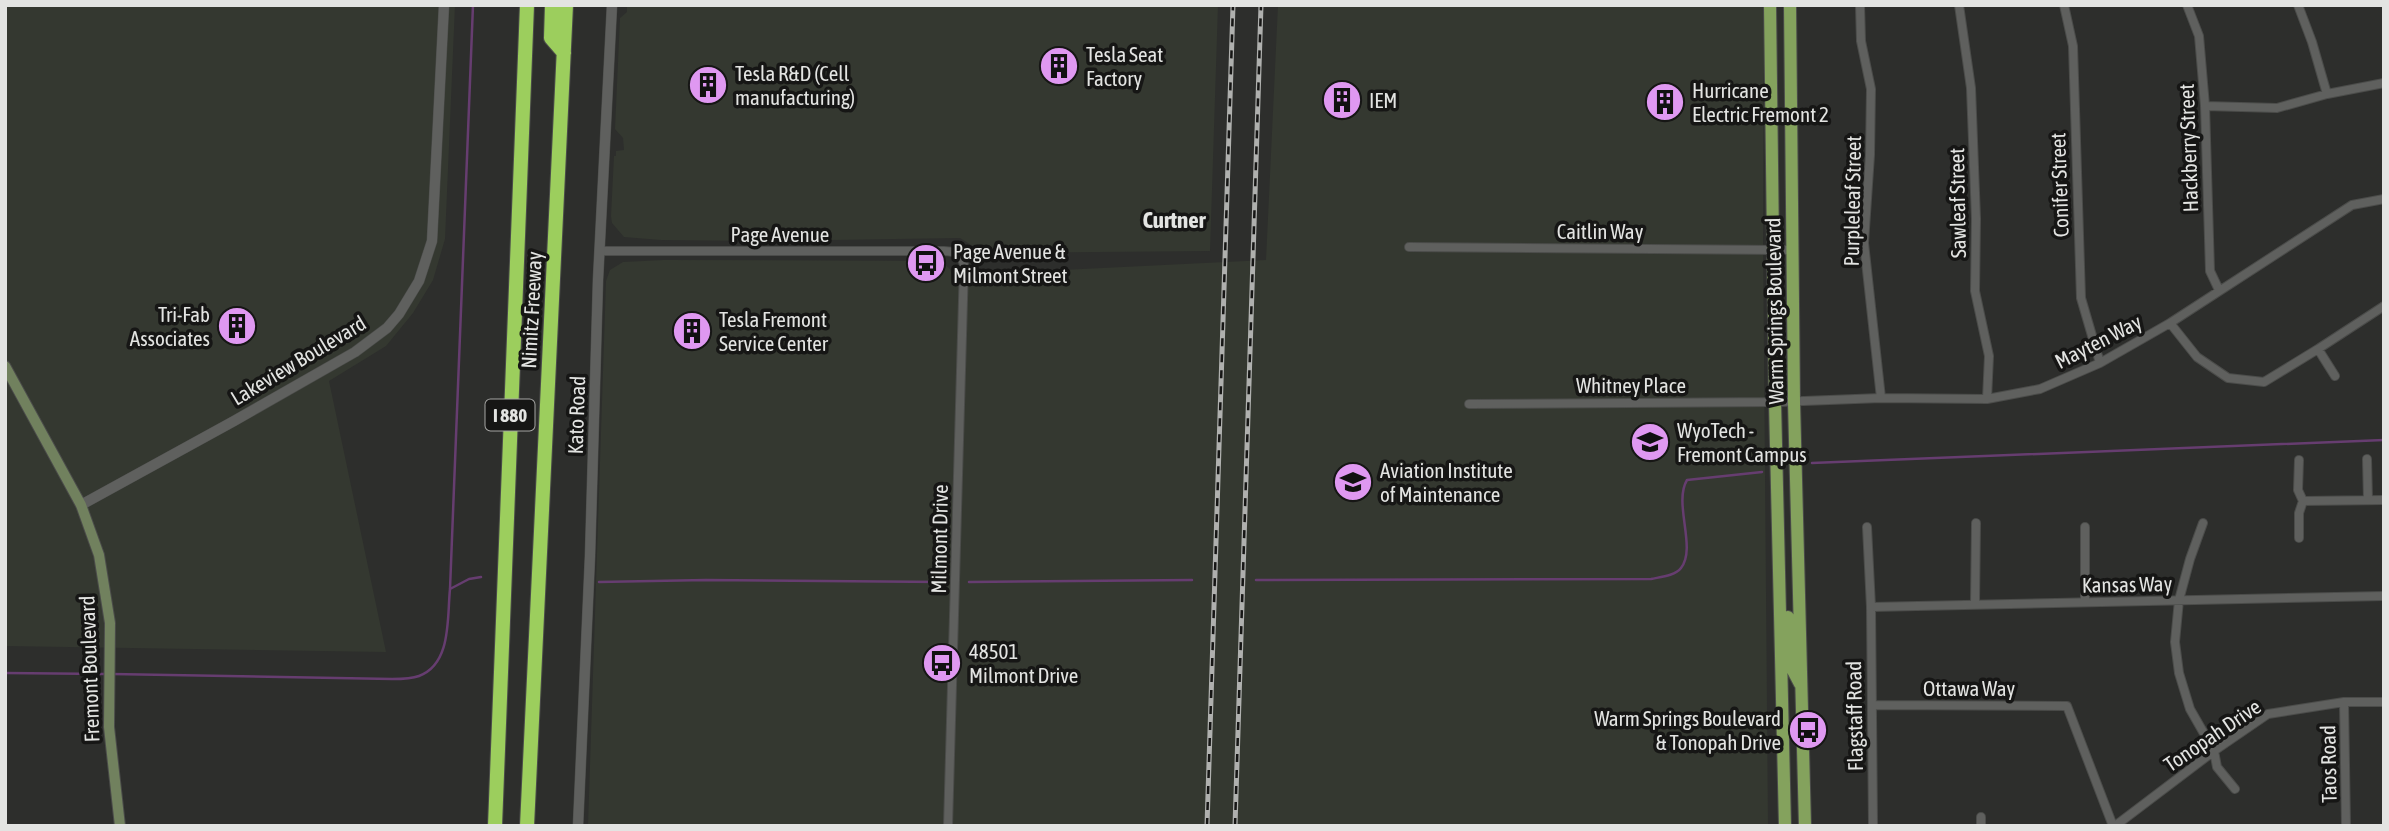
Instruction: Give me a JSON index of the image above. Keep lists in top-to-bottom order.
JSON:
{
  "streets": {
    "highway": ["Nimitz Freeway", "I 880"],
    "main road": ["Warm Springs Boulevard", "Fremont Boulevard"],
    "street": [
      "Hackberry Street",
      "Conifer Street",
      "Purpleleaf Street",
      "Sawleaf Street",
      "Caitlin Way",
      "Page Avenue",
      "Mayten Way",
      "Lakeview Boulevard",
      "Whitney Place",
      "Kato Road",
      "Milmont Drive",
      "Kansas Way",
      "Ottawa Way",
      "Flagstaff Road",
      "Tonopah Drive",
      "Taos Road"
    ]
  },
  "crossings": [
    ["Hackberry Street", "Mayten Way"],
    ["Conifer Street", "Mayten Way"],
    ["Purpleleaf Street", "Mayten Way"],
    ["Sawleaf Street", "Mayten Way"],
    ["Caitlin Way", "Warm Springs Boulevard"],
    ["Page Avenue", "Kato Road"],
    ["Page Avenue", "Milmont Drive"],
    ["Nimitz Freeway", "I 880"],
    ["Warm Springs Boulevard", "Mayten Way"],
    ["Warm Springs Boulevard", "Whitney Place"],
    ["Mayten Way", "Whitney Place"],
    ["Lakeview Boulevard", "Fremont Boulevard"],
    ["Kansas Way", "Flagstaff Road"],
    ["Ottawa Way", "Flagstaff Road"],
    ["Ottawa Way", "Tonopah Drive"],
    ["Tonopah Drive", "Taos Road"]
  ],
  "districts": ["Curtner"],
  "places": {
    "building": [
      "Tesla Seat Factory",
      "Tesla R&D (Cell manufacturing)",
      "IEM",
      "Hurricane Electric Fremont 2",
      "Tri-Fab Associates",
      "Tesla Fremont Service Center"
    ],
    "bus stop": ["Page Avenue & Milmont Street", "48501 Milmont Drive", "Warm Springs Boulevard & Tonopah Drive"],
    "school or university": ["WyoTech - Fremont Campus", "Aviation Institute of Maintenance"]
  }
}
